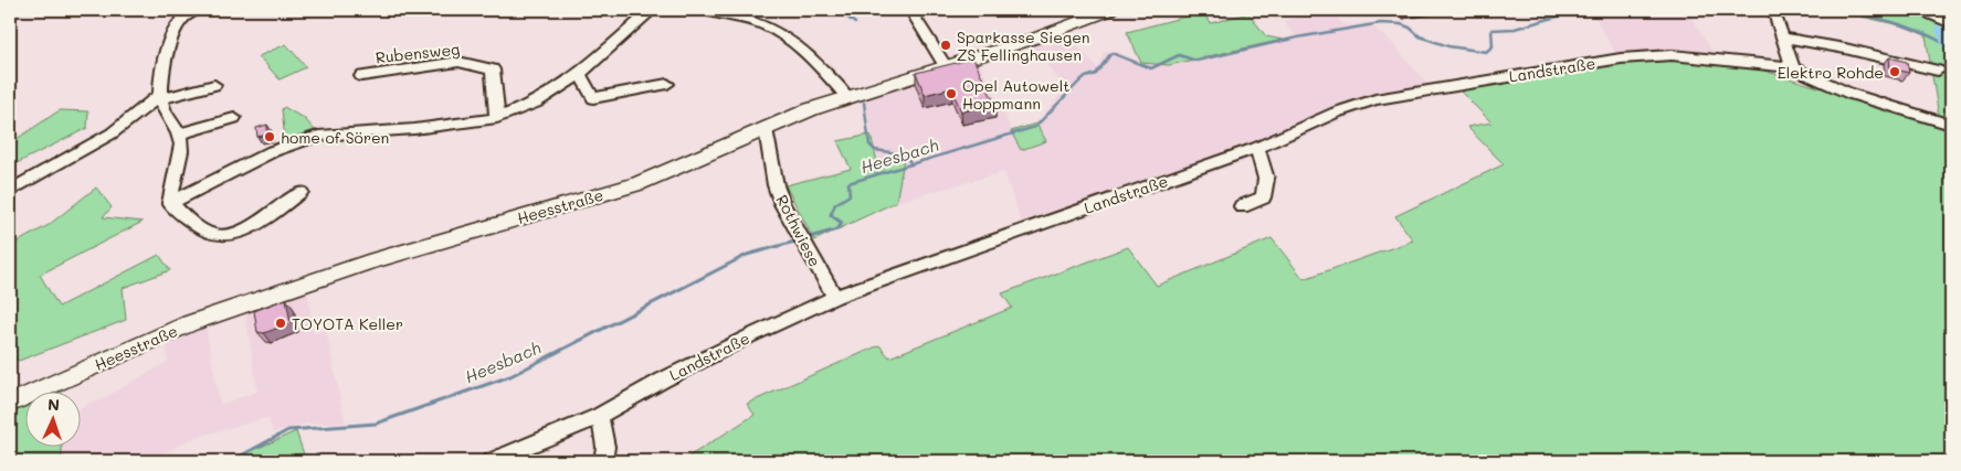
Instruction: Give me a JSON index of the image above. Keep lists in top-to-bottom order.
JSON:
{
  "streets": {
    "main road": ["Heesstraße"],
    "street": ["Rubensweg", "Landstraße", "Rothwiese"]
  },
  "crossings": [
    ["Landstraße", "Rothwiese"],
    ["Heesstraße", "Rothwiese"]
  ],
  "water": ["Heesbach"],
  "places": [
    "Sparkasse Siegen ZS Fellinghausen",
    "Elektro Rohde",
    "Opel Autowelt Hoppmann",
    "home of Sören",
    "TOYOTA Keller"
  ],
  "north": "top"
}
